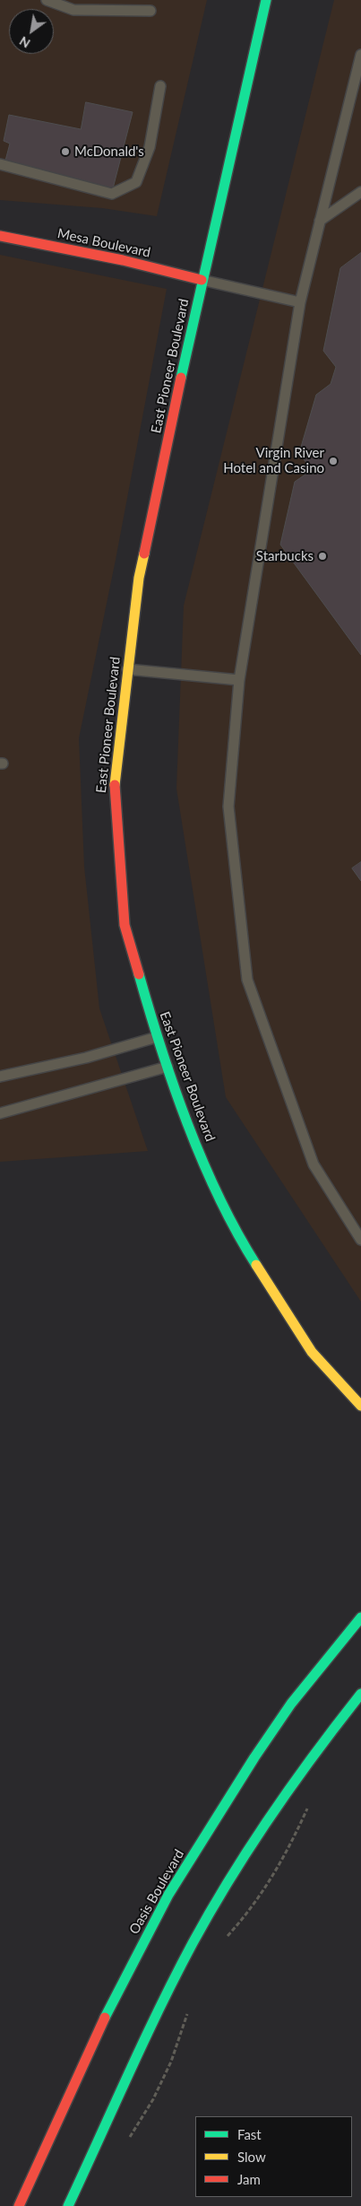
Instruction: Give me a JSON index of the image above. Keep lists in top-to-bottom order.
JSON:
{
  "streets": {
    "main road": ["Mesa Boulevard", "East Pioneer Boulevard", "Oasis Boulevard"]
  },
  "crossings": [
    ["Mesa Boulevard", "East Pioneer Boulevard"]
  ],
  "places": ["McDonald's", "Virgin River Hotel and Casino", "Starbucks"],
  "legend": ["Fast", "Slow", "Jam"],
  "north": "bottom left"
}
